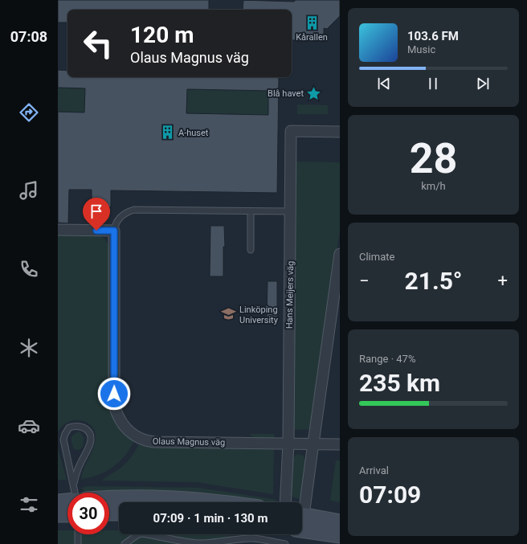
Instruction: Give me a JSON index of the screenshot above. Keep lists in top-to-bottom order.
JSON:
{
  "streets": {
    "street": ["Hans Meijers väg", "Olaus Magnus väg"]
  },
  "crossings": [
    ["Hans Meijers väg", "Olaus Magnus väg"]
  ],
  "places": {
    "building": ["Kårallen", "A-huset"],
    "place": ["Blå havet"],
    "school or university": ["Linköping University"]
  },
  "page": {
    "tabs": "07:08",
    "turn": ["120 m", "Olaus Magnus väg"],
    "song": ["103.6 FM", "Music"],
    "tile": [
      ["28", "km/h"],
      "Climate",
      ["Range · 47%", "235 km"],
      ["Arrival", "07:09"]
    ],
    "heat": ["−", "21.5°", "+"],
    "limit": "30",
    "trip": "07:09 · 1 min · 130 m"
  }
}
